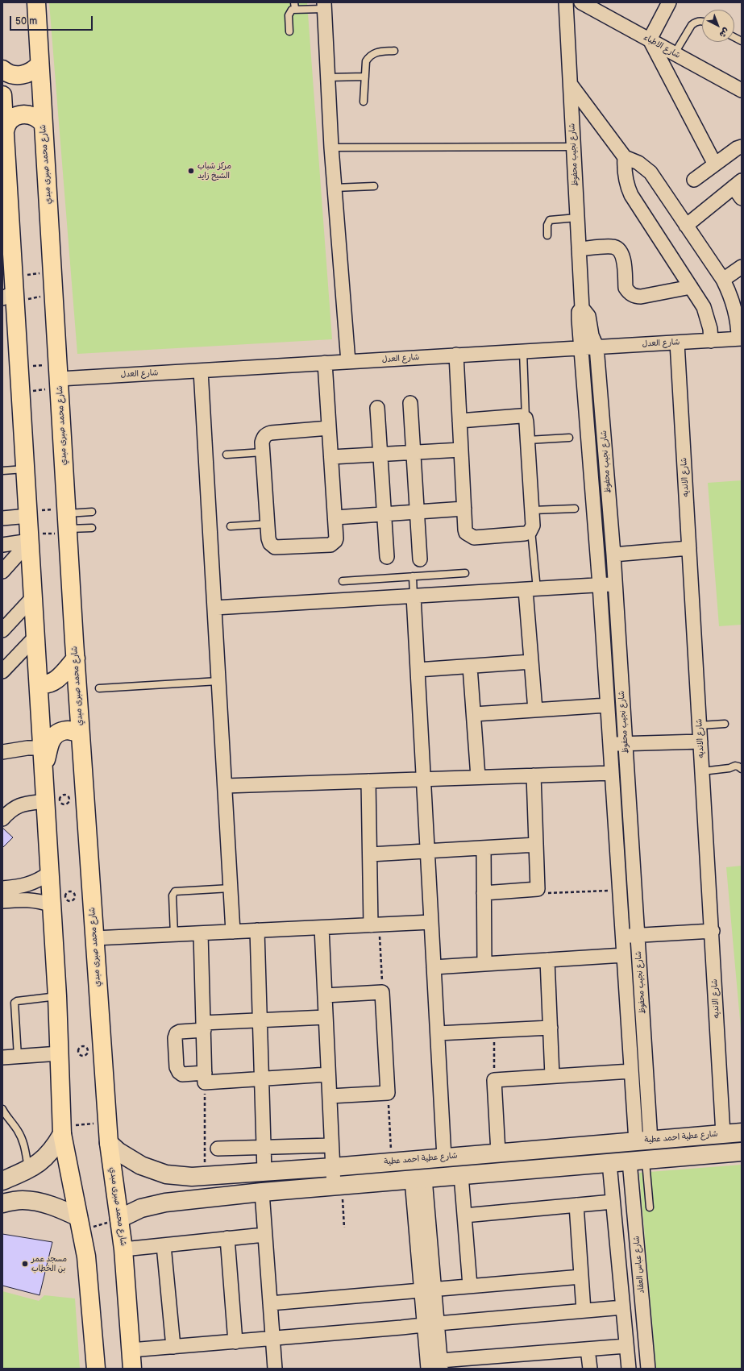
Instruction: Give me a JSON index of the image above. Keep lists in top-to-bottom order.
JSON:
{
  "streets": {
    "main road": ["شارع محمد صبرى مبدي"],
    "street": [
      "شارع الاطباء",
      "شارع نجيب محفوظ",
      "شارع العدل",
      "شارع الانديه",
      "شارع عطية احمد عطية",
      "شارع عباس العقاد"
    ]
  },
  "crossings": [
    ["شارع نجيب محفوظ", "شارع العدل"],
    ["شارع نجيب محفوظ", "شارع عطية احمد عطية"],
    ["شارع محمد صبرى مبدي", "شارع العدل"],
    ["شارع محمد صبرى مبدي", "شارع عطية احمد عطية"],
    ["شارع العدل", "شارع الانديه"],
    ["شارع الانديه", "شارع عطية احمد عطية"]
  ],
  "places": ["مركز شباب الشيخ زايد", "مسجد عمر بن الخطاب"],
  "scale_bar": "50 m",
  "north": "bottom right"
}
